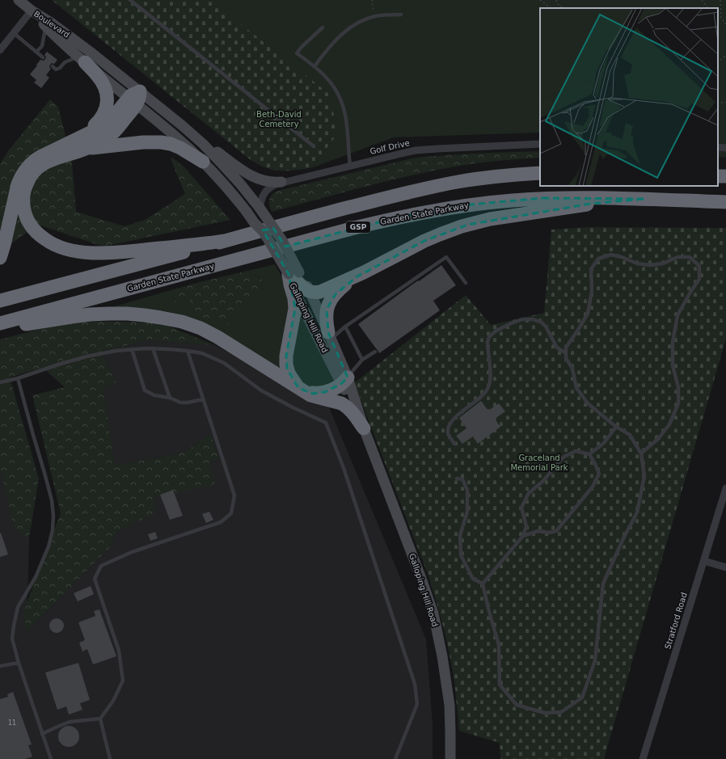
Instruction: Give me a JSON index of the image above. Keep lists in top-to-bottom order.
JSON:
{
  "streets": {
    "highway": ["Garden State Parkway", "GSP"],
    "main road": ["Boulevard", "Galloping Hill Road"],
    "street": ["Golf Drive", "Stratford Road"]
  },
  "crossings": [
    ["Boulevard", "Golf Drive"],
    ["Boulevard", "Galloping Hill Road"],
    ["Golf Drive", "Galloping Hill Road"]
  ],
  "parks": ["Beth-David Cemetery", "Graceland Memorial Park"],
  "house_numbers": ["11"]
}
